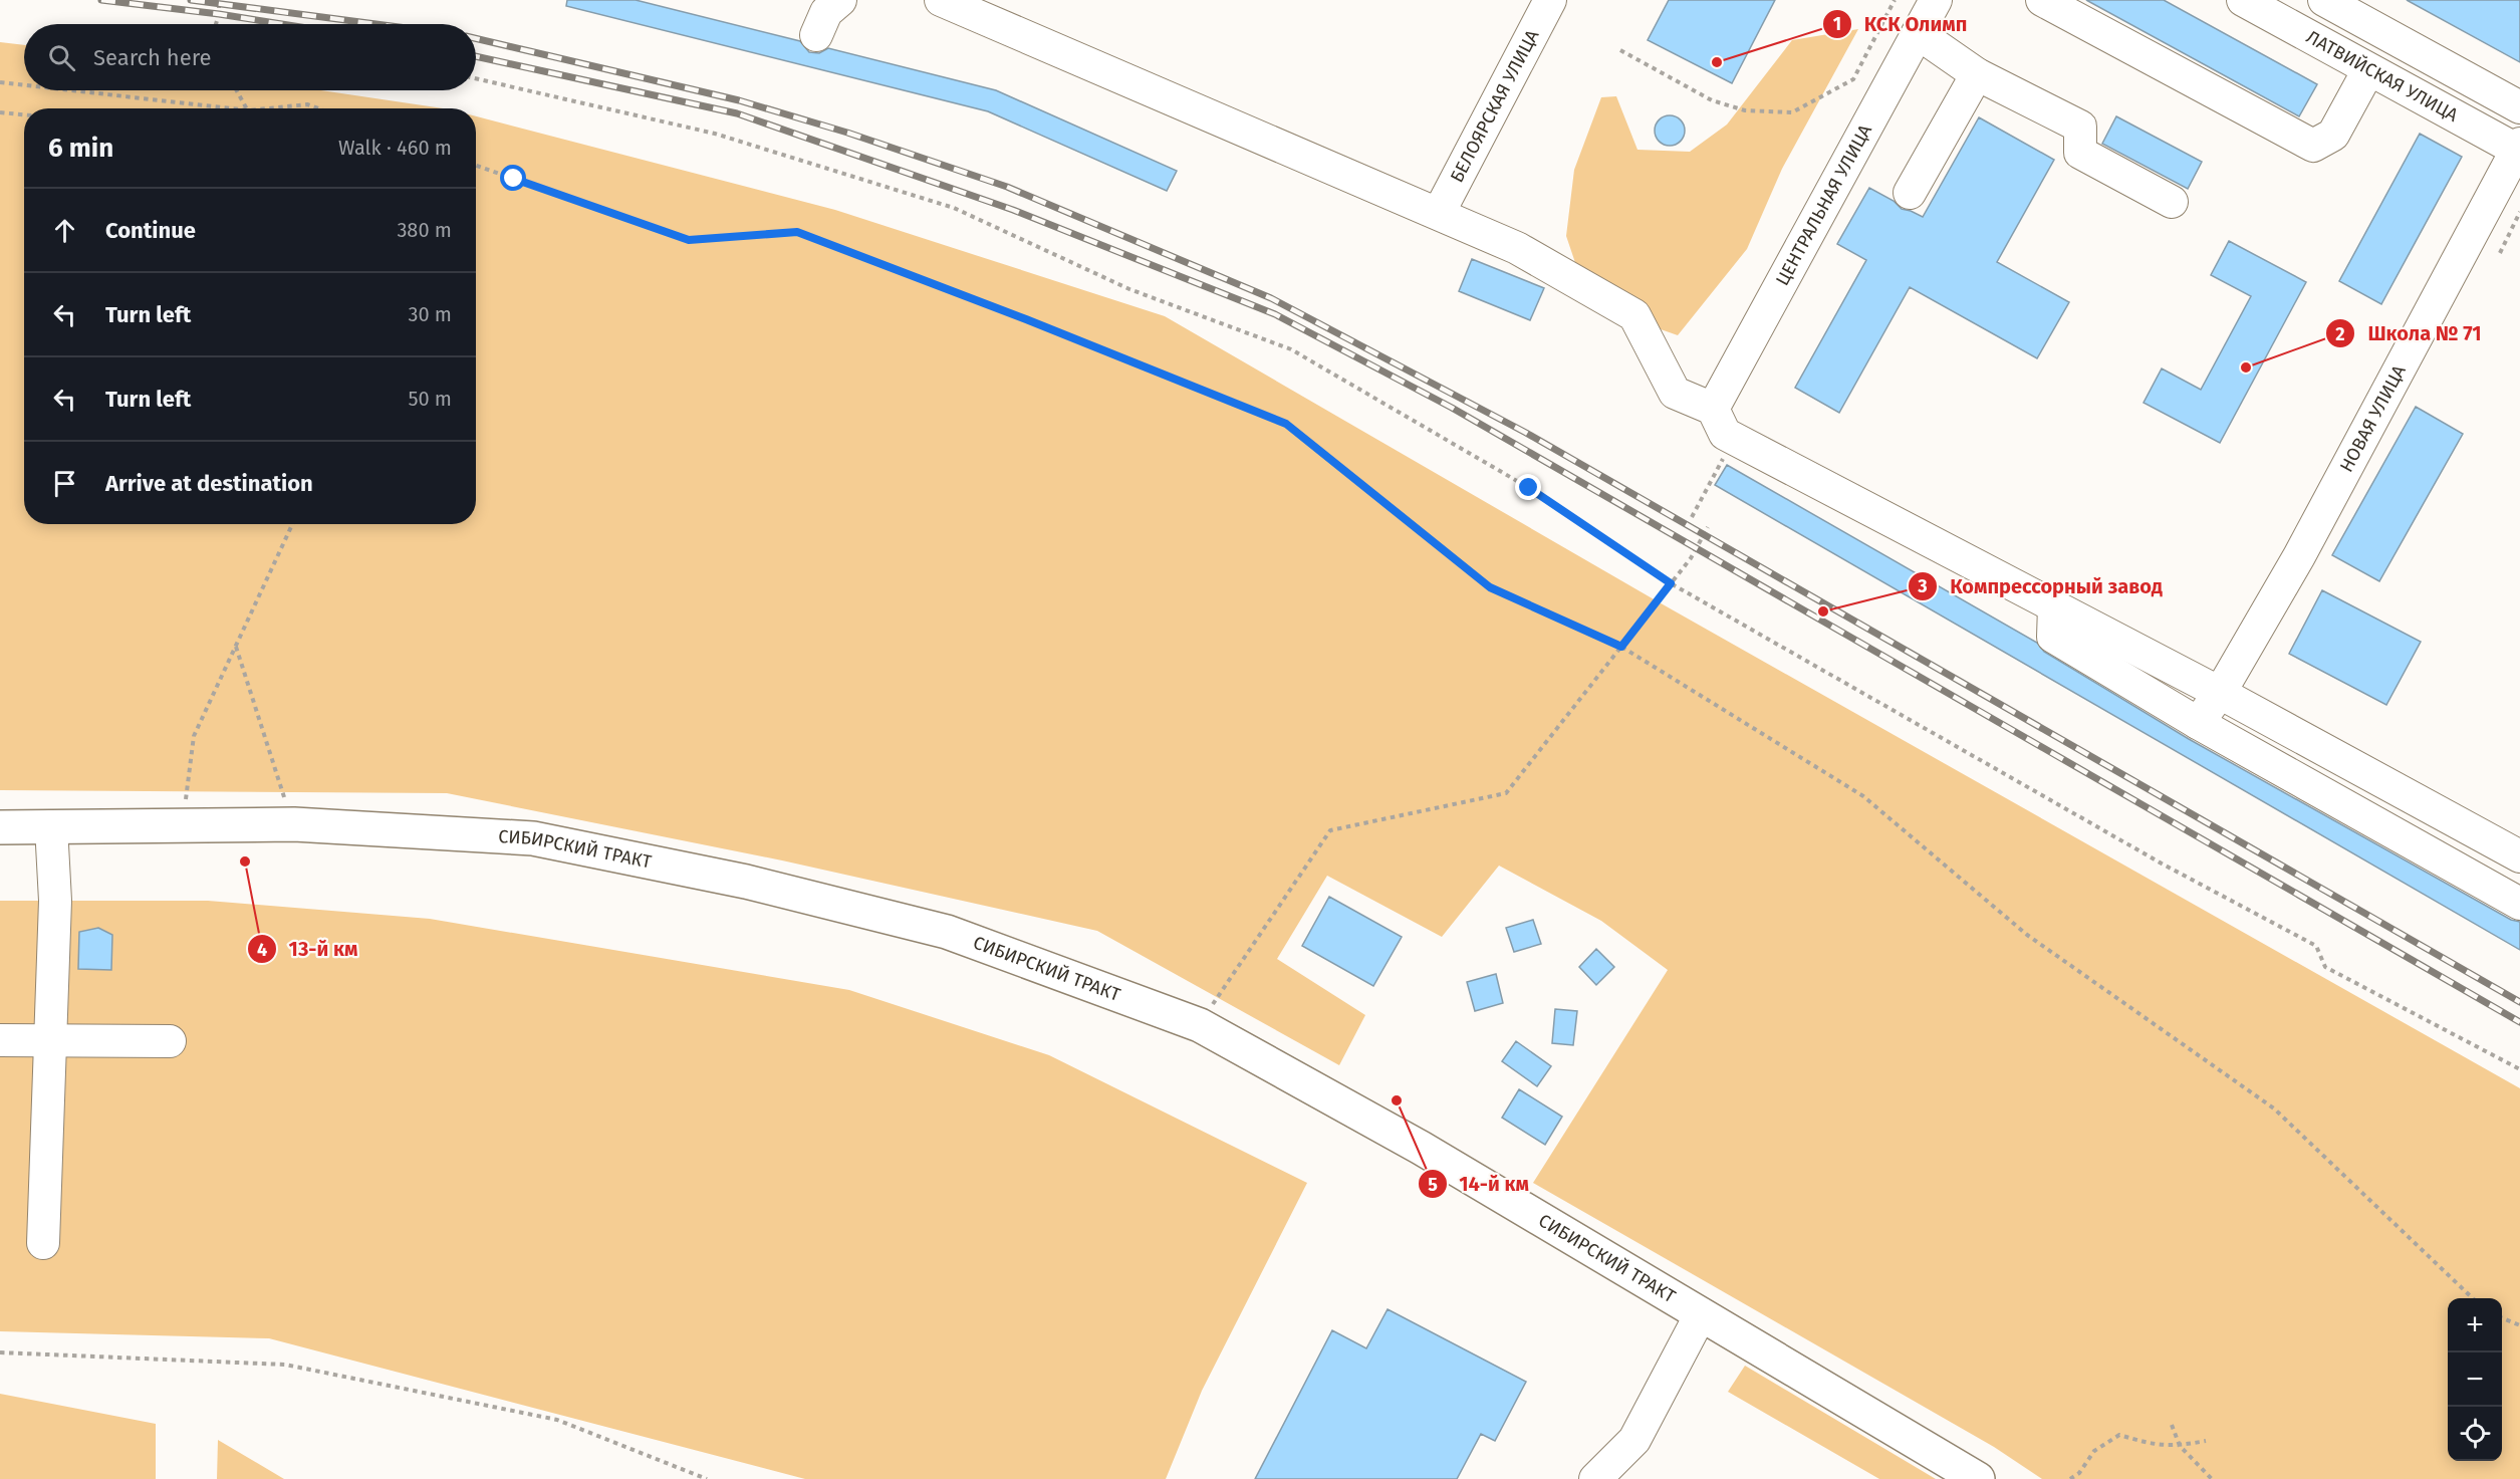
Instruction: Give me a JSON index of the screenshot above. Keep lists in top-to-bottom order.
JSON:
{
  "streets": {
    "main road": ["СИБИРСКИЙ ТРАКТ"],
    "street": [
      "ЛАТВИЙСКАЯ УЛИЦА",
      "БЕЛОЯРСКАЯ УЛИЦА",
      "ЦЕНТРАЛЬНАЯ УЛИЦА",
      "НОВАЯ УЛИЦА"
    ]
  },
  "crossings": [
    ["ЛАТВИЙСКАЯ УЛИЦА", "НОВАЯ УЛИЦА"]
  ],
  "places": [
    "КСК Олимп",
    "Школа № 71",
    "Компрессорный завод",
    "13-й км",
    "14-й км"
  ],
  "page": {
    "search": "Search here",
    "heading": ["6 min", "Walk · 460 m"],
    "list": [
      ["Continue", "380 m"],
      ["Turn left", "30 m"],
      ["Turn left", "50 m"],
      "Arrive at destination"
    ],
    "map_buttons": ["+", "−"]
  }
}
